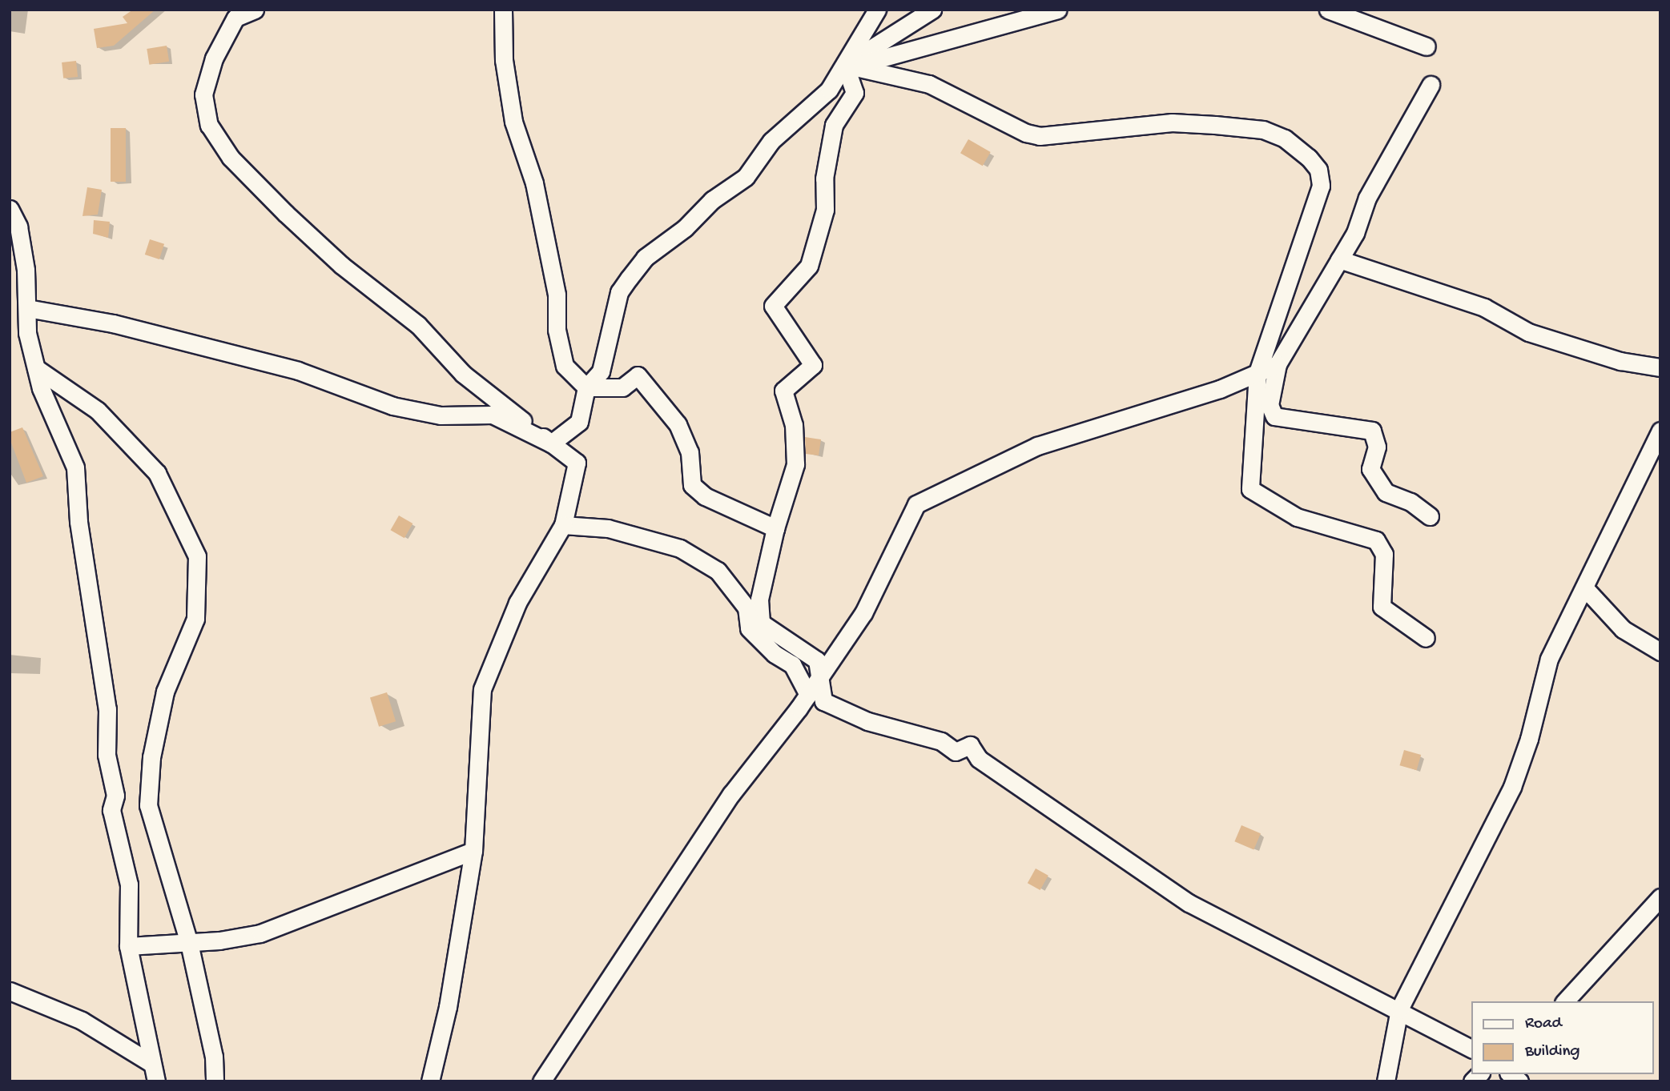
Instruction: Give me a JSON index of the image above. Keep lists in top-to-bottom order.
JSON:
{
  "legend": ["Road", "Building"]
}
